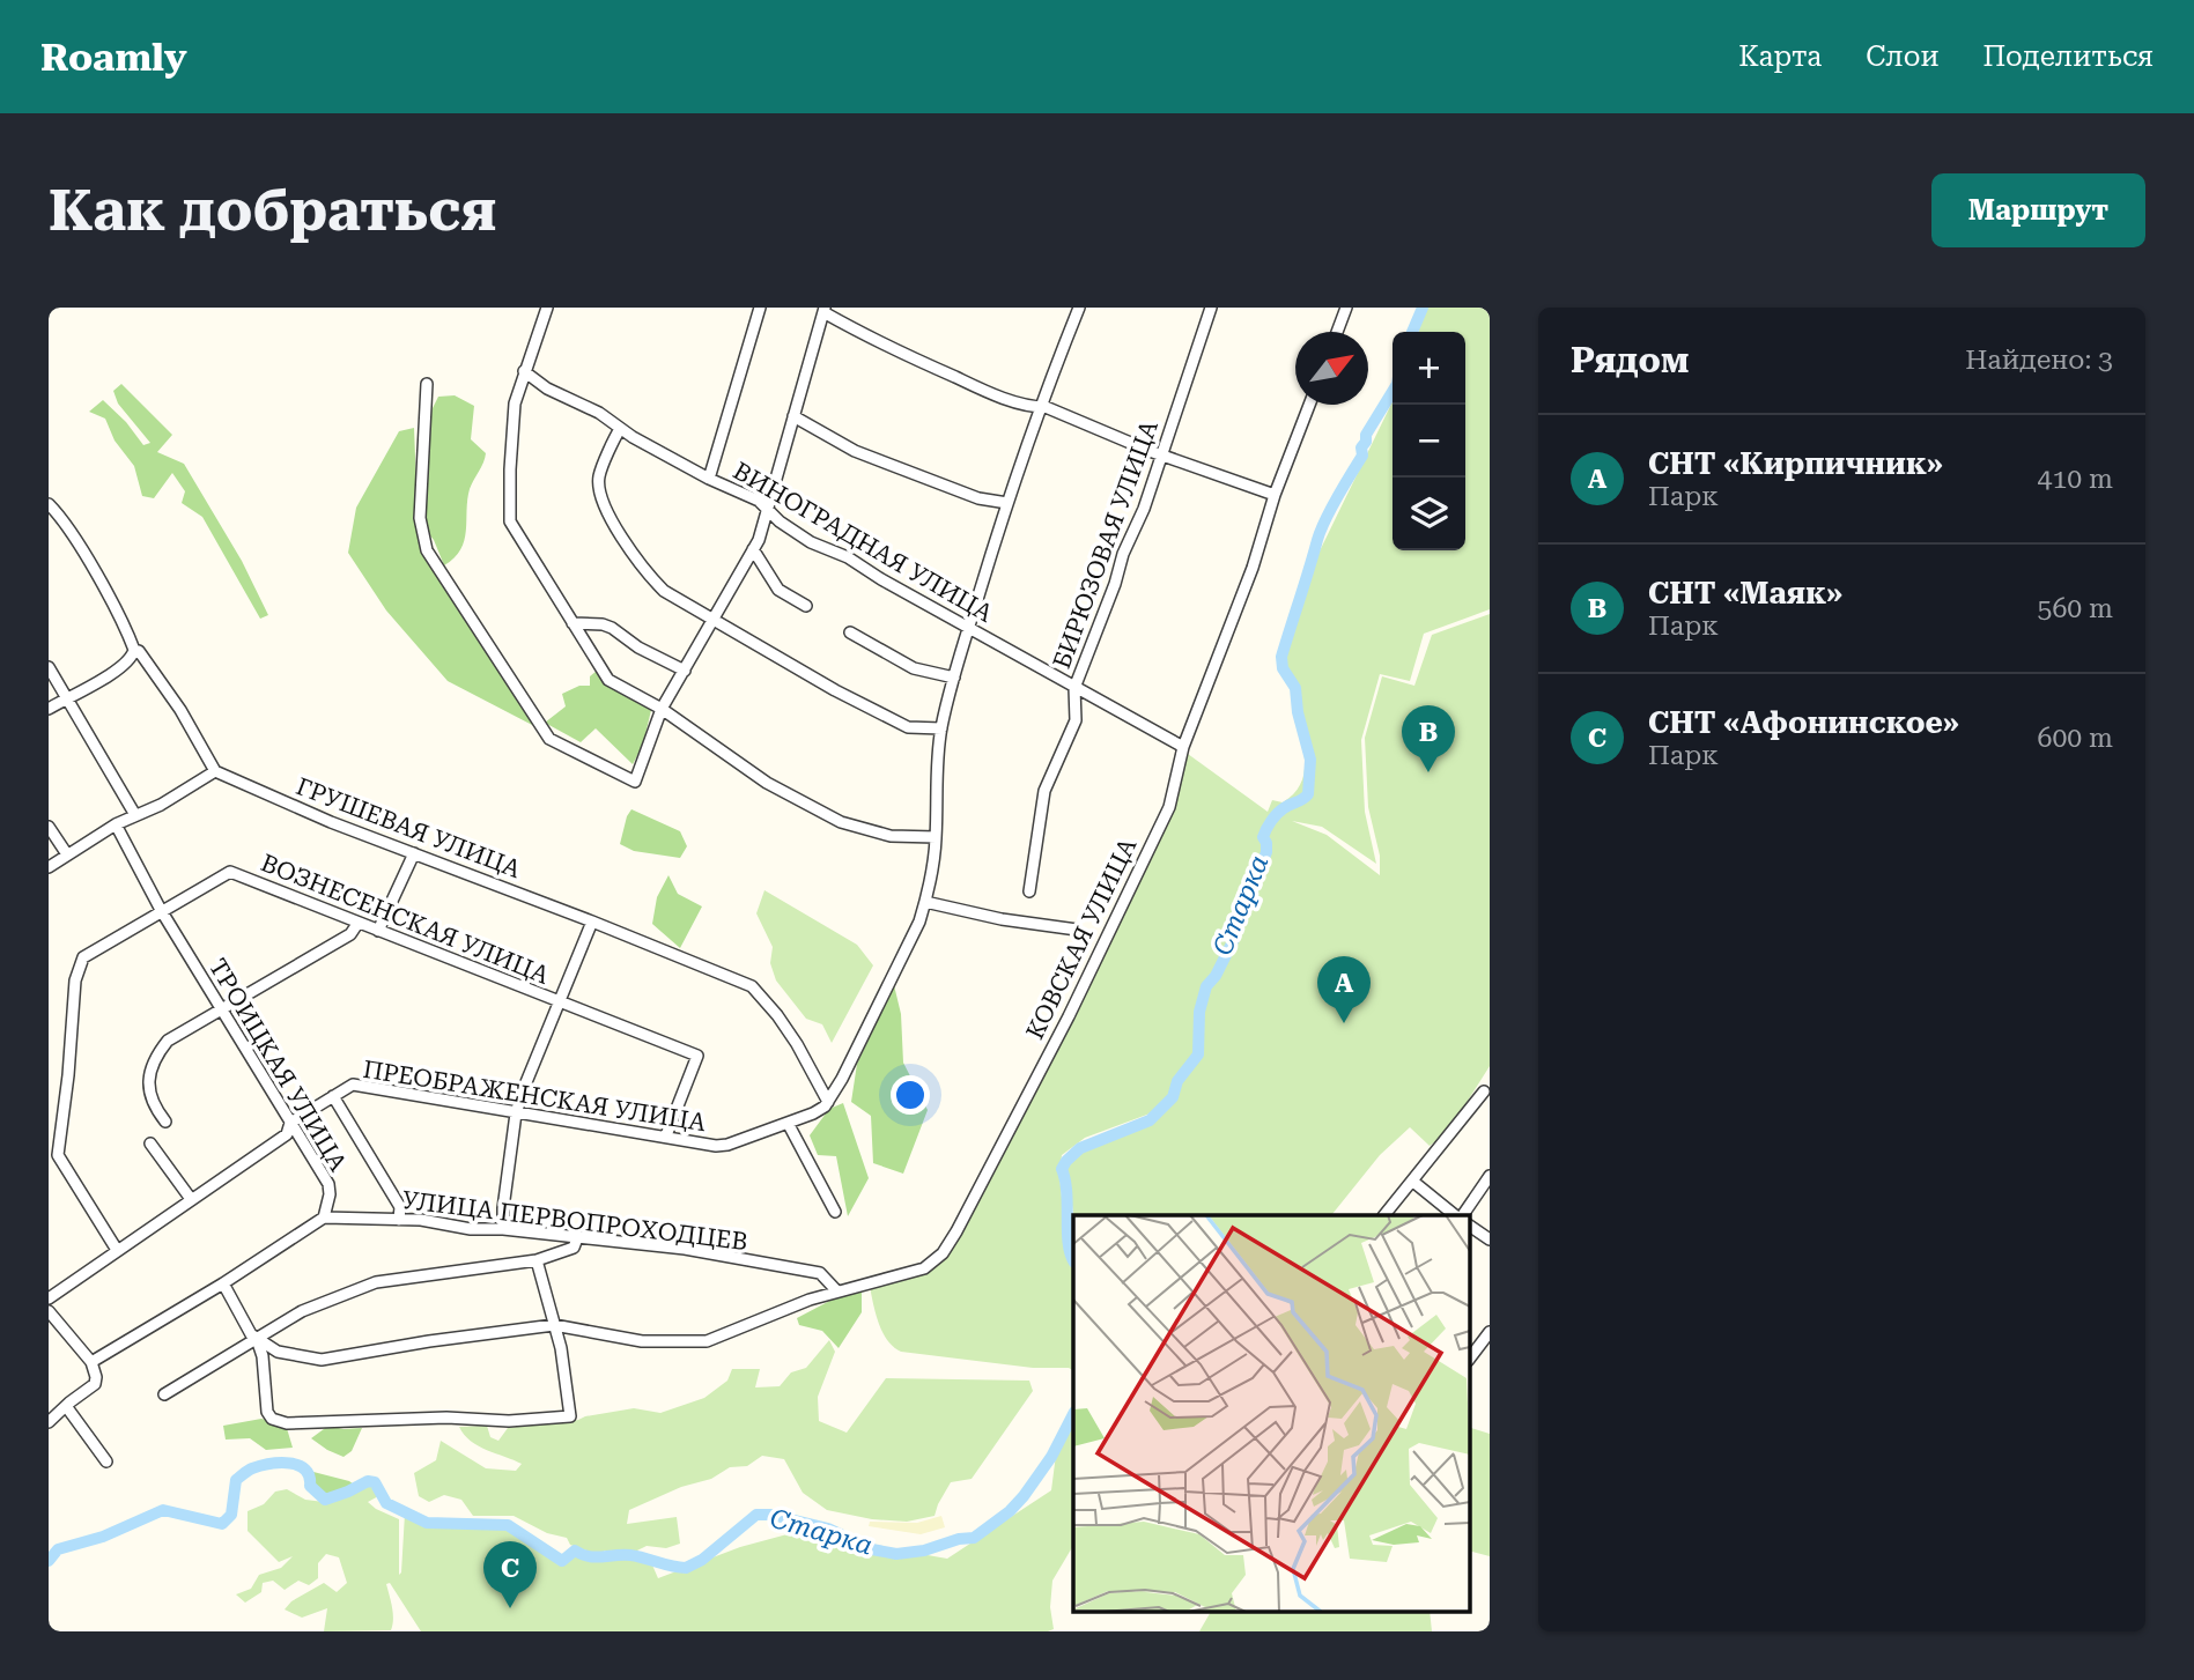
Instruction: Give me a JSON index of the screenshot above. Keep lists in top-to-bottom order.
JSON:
{
  "streets": {
    "street": [
      "ВИНОГРАДНАЯ УЛИЦА",
      "БИРЮЗОВАЯ УЛИЦА",
      "ГРУШЕВАЯ УЛИЦА",
      "ВОЗНЕСЕНСКАЯ УЛИЦА",
      "КОВСКАЯ УЛИЦА",
      "ТРОИЦКАЯ УЛИЦА",
      "ПРЕОБРАЖЕНСКАЯ УЛИЦА",
      "УЛИЦА ПЕРВОПРОХОДЦЕВ"
    ]
  },
  "crossings": [
    ["ВИНОГРАДНАЯ УЛИЦА", "БИРЮЗОВАЯ УЛИЦА"],
    ["ВИНОГРАДНАЯ УЛИЦА", "КОВСКАЯ УЛИЦА"],
    ["ГРУШЕВАЯ УЛИЦА", "ПРЕОБРАЖЕНСКАЯ УЛИЦА"],
    ["ВОЗНЕСЕНСКАЯ УЛИЦА", "ТРОИЦКАЯ УЛИЦА"],
    ["ВОЗНЕСЕНСКАЯ УЛИЦА", "ПРЕОБРАЖЕНСКАЯ УЛИЦА"],
    ["КОВСКАЯ УЛИЦА", "УЛИЦА ПЕРВОПРОХОДЦЕВ"],
    ["ТРОИЦКАЯ УЛИЦА", "ПРЕОБРАЖЕНСКАЯ УЛИЦА"],
    ["ТРОИЦКАЯ УЛИЦА", "УЛИЦА ПЕРВОПРОХОДЦЕВ"]
  ],
  "water": ["Старка"],
  "north": "top right",
  "page": {
    "header": "Roamly",
    "nav": ["Карта", "Слои", "Поделиться"],
    "buttons": "Маршрут",
    "title": "Как добраться",
    "heading": ["Рядом", "Найдено: 3"],
    "map_buttons": ["+", "−"],
    "list": [
      {
        "mark": "A",
        "name": "СНТ «Кирпичник»",
        "note": "Парк",
        "value": "410 m"
      },
      {
        "mark": "B",
        "name": "СНТ «Маяк»",
        "note": "Парк",
        "value": "560 m"
      },
      {
        "mark": "C",
        "name": "СНТ «Афонинское»",
        "note": "Парк",
        "value": "600 m"
      }
    ],
    "pins": ["B", "A", "C"]
  }
}
